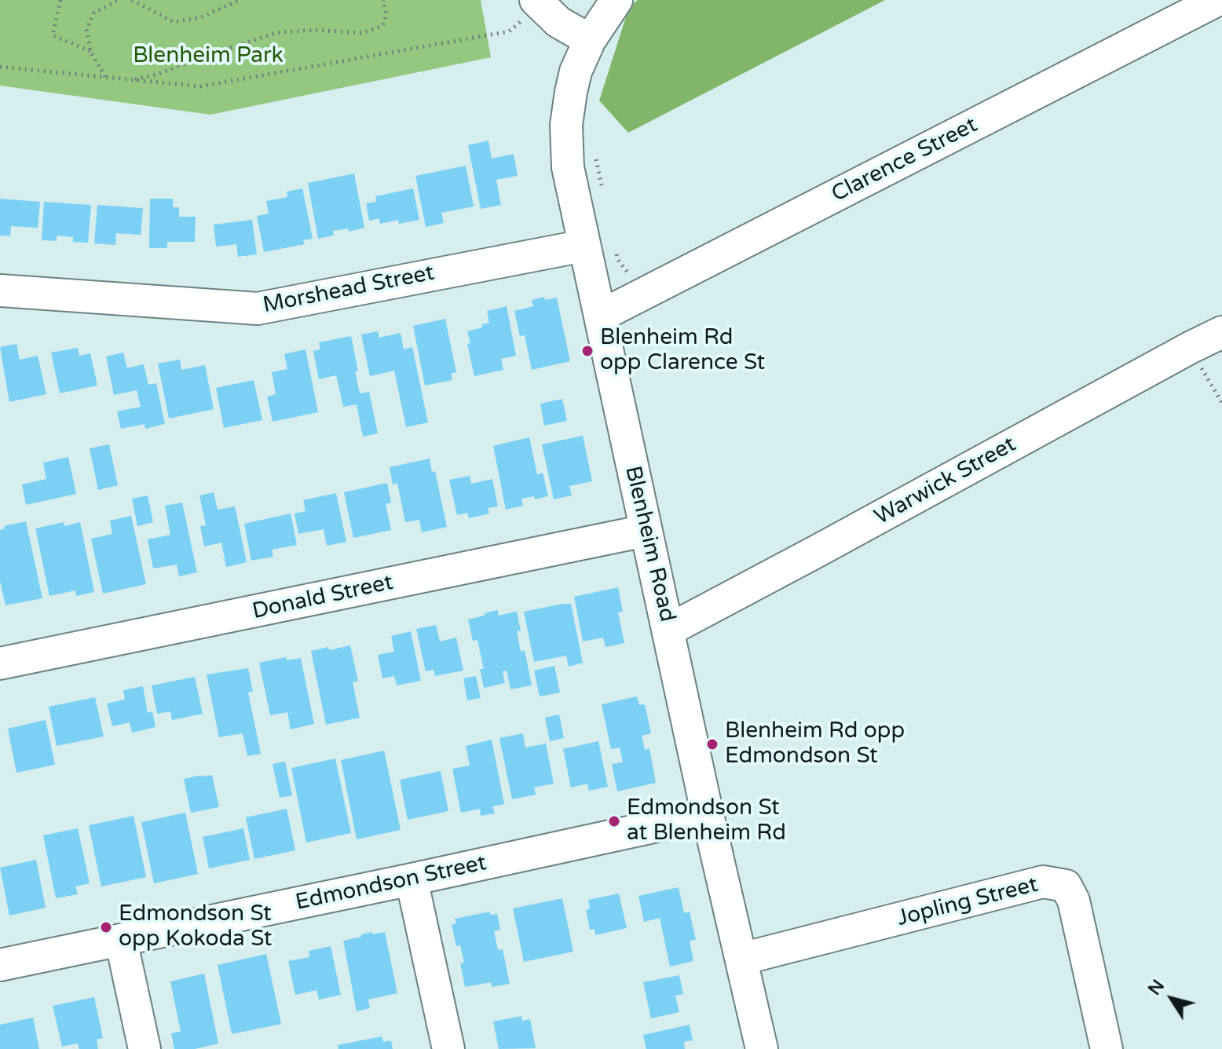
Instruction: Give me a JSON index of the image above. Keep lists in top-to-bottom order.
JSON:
{
  "streets": {
    "street": [
      "Clarence Street",
      "Morshead Street",
      "Warwick Street",
      "Blenheim Road",
      "Donald Street",
      "Edmondson Street",
      "Jopling Street"
    ]
  },
  "crossings": [
    ["Clarence Street", "Blenheim Road"],
    ["Morshead Street", "Blenheim Road"],
    ["Warwick Street", "Blenheim Road"],
    ["Blenheim Road", "Donald Street"],
    ["Blenheim Road", "Edmondson Street"],
    ["Blenheim Road", "Jopling Street"]
  ],
  "parks": ["Blenheim Park"],
  "places": [
    "Blenheim Rd opp Clarence St",
    "Blenheim Rd opp Edmondson St",
    "Edmondson St at Blenheim Rd",
    "Edmondson St opp Kokoda St"
  ],
  "north": "top left"
}
